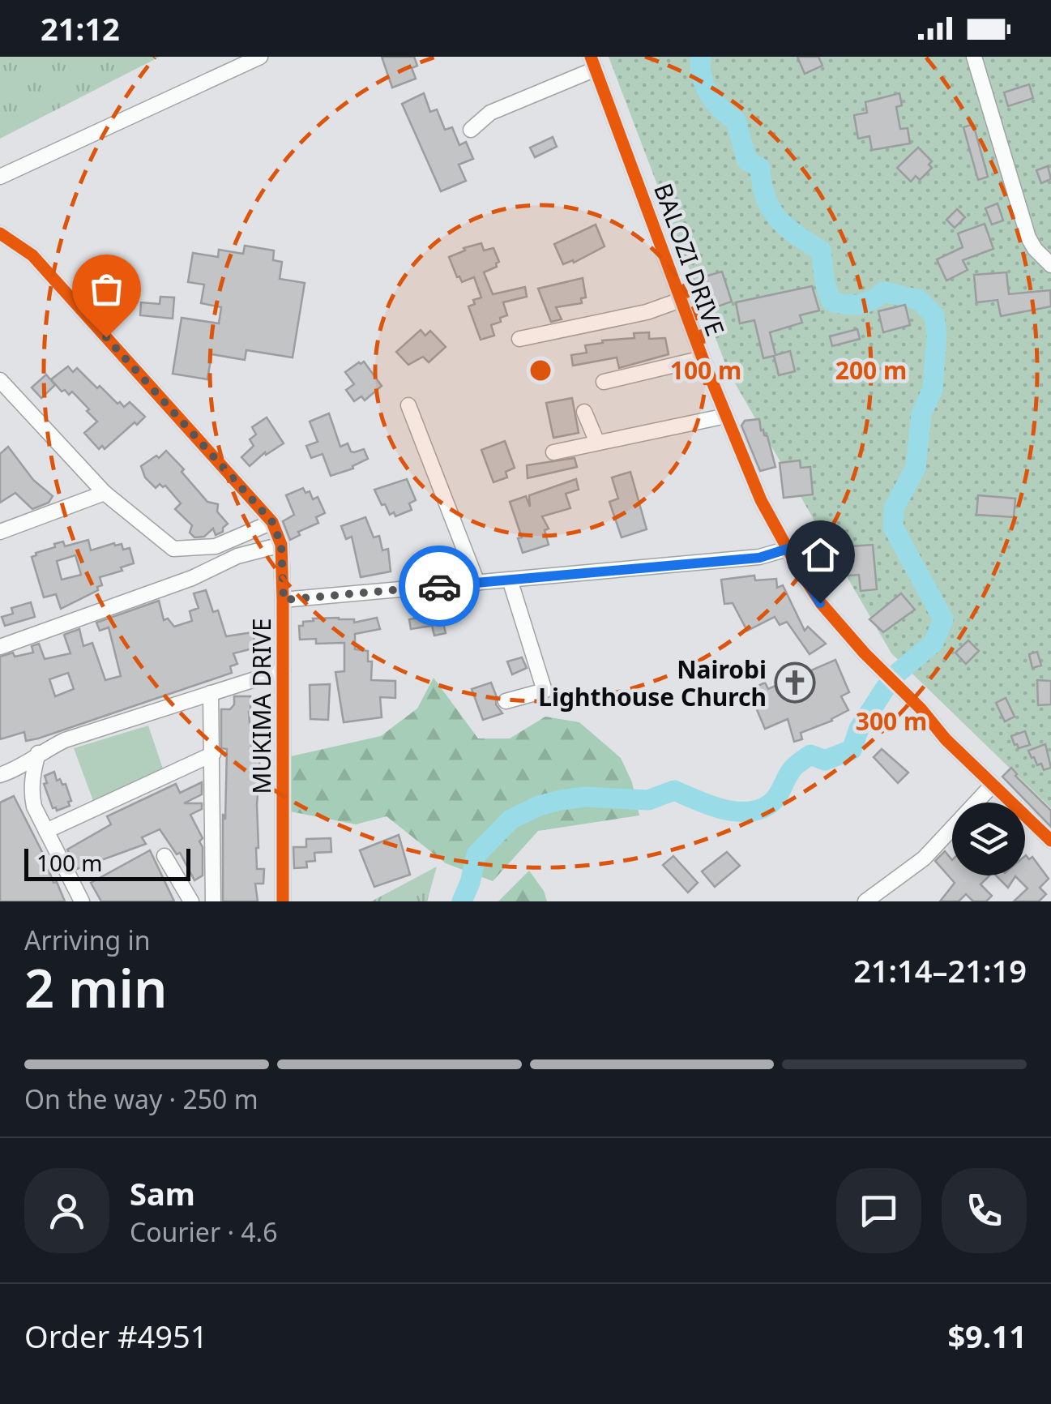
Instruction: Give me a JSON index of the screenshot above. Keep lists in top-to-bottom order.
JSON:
{
  "streets": {
    "street": ["BALOZI DRIVE", "MUKIMA DRIVE"]
  },
  "places": {
    "church": ["Nairobi Lighthouse Church"]
  },
  "scale_bar": "100 m",
  "page": {
    "status": "21:12",
    "scale": "100 m",
    "heading": ["2 min", "Arriving in", "21:14–21:19"],
    "panel": [
      "Sam",
      "Courier · 4.6",
      "Order #4951",
      "$9.11"
    ],
    "bar": "On the way · 250 m"
  },
  "rings": ["100 m", "200 m", "300 m"]
}
